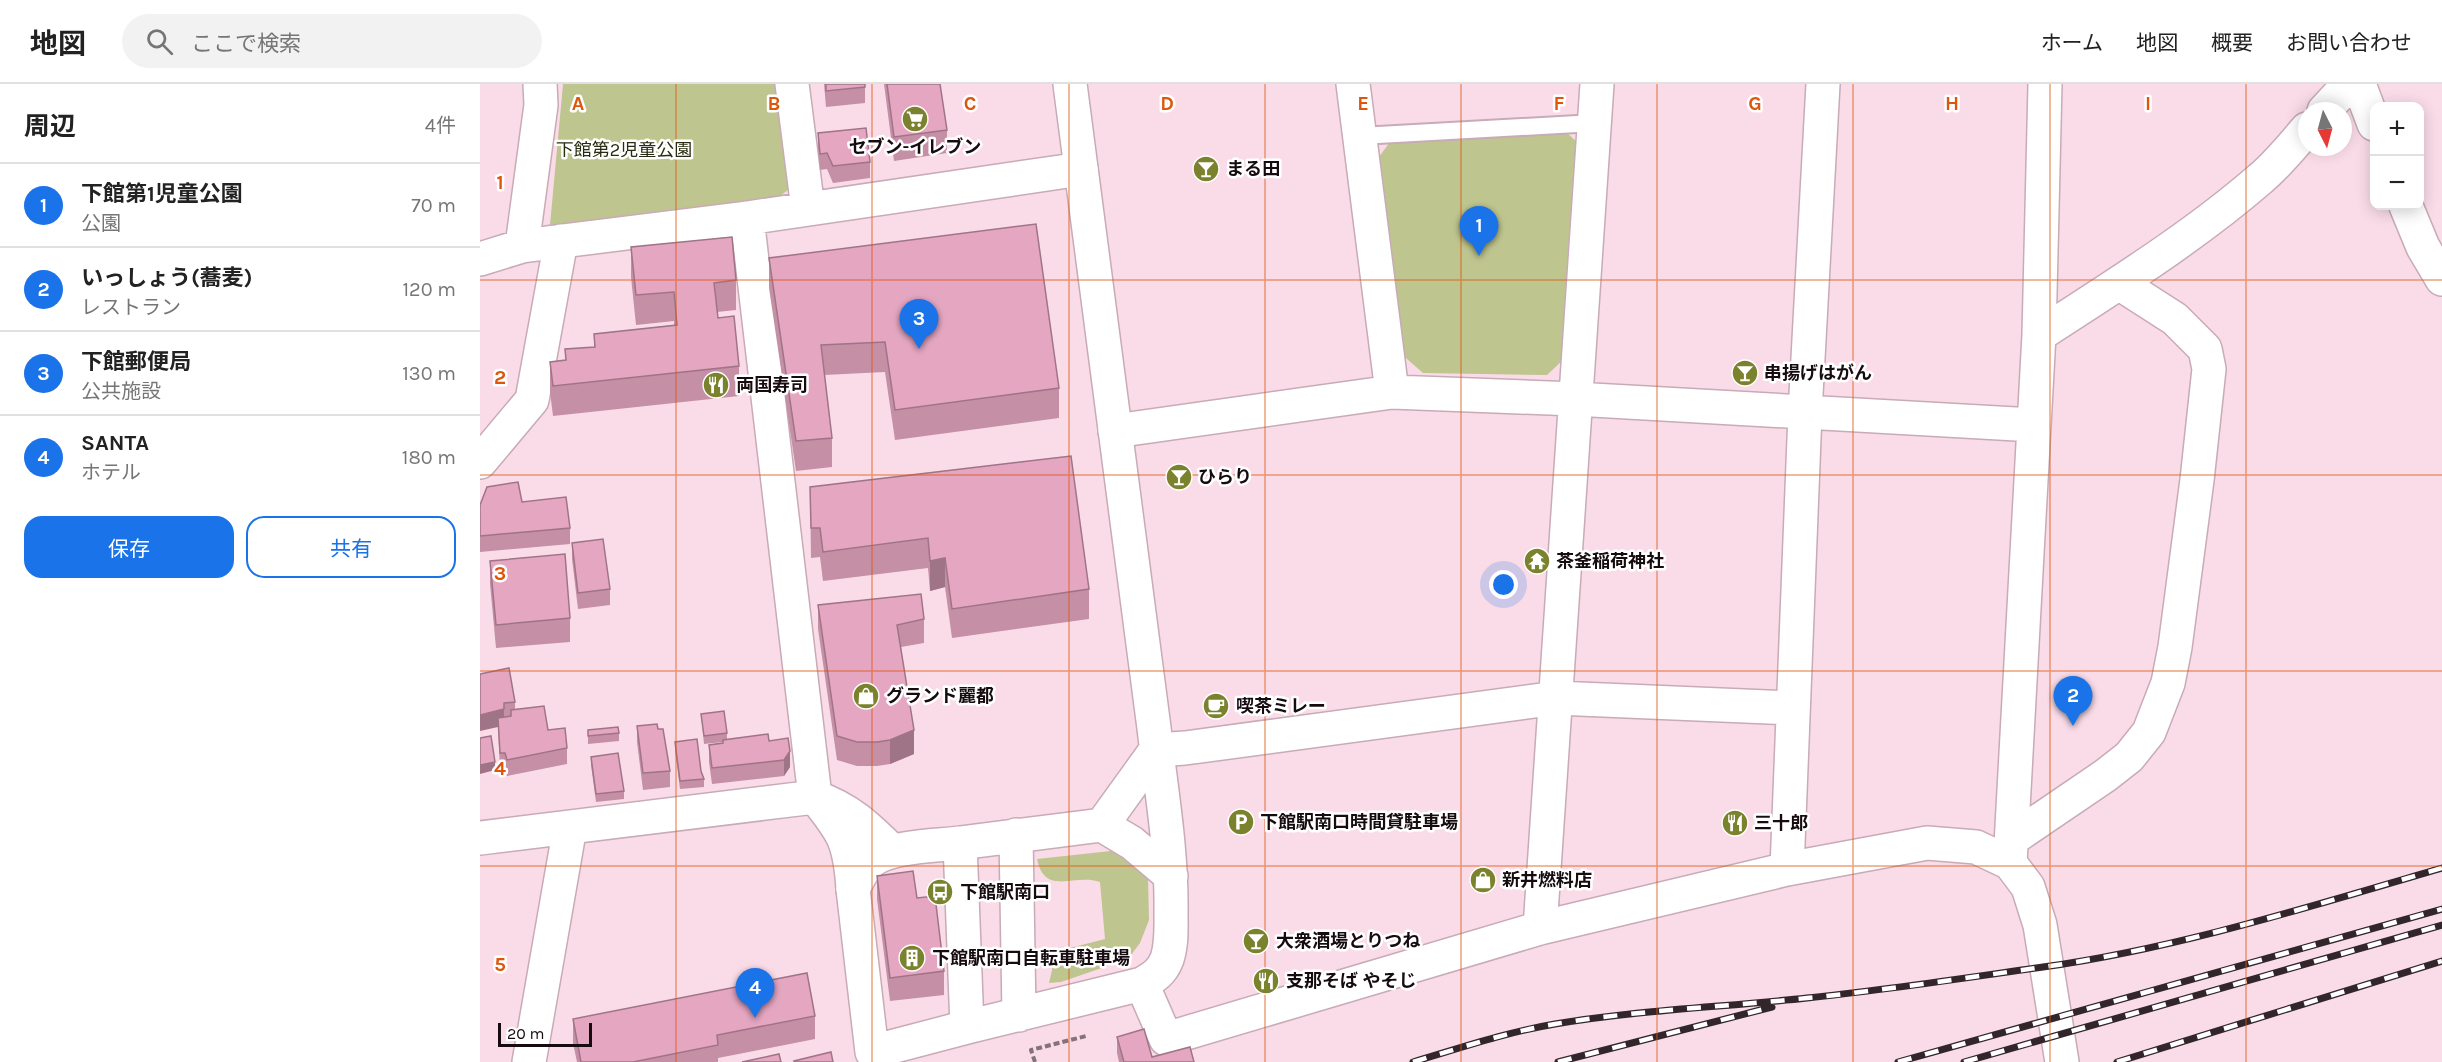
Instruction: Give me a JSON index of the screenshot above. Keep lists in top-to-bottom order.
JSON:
{
  "parks": ["下館第2児童公園"],
  "places": {
    "supermarket": ["セブン-イレブン"],
    "bar": [
      "まる田",
      "串揚げはがん",
      "ひらり",
      "大衆酒場とりつね"
    ],
    "restaurant": ["両国寿司", "三十郎", "支那そば やそじ"],
    "temple": ["茶釜稲荷神社"],
    "shop": ["グランド麗都", "新井燃料店"],
    "cafe": ["喫茶ミレー"],
    "parking": ["下館駅南口時間貸駐車場"],
    "bus stop": ["下館駅南口"],
    "building": ["下館駅南口自転車駐車場"]
  },
  "scale_bar": "20 m",
  "north": "bottom",
  "page": {
    "header": "地図",
    "search": "ここで検索",
    "nav": [
      "ホーム",
      "地図",
      "概要",
      "お問い合わせ"
    ],
    "heading": ["周辺", "4件"],
    "map_buttons": ["+", "−"],
    "list": [
      {
        "mark": "1",
        "name": "下館第1児童公園",
        "note": "公園",
        "value": "70 m"
      },
      {
        "mark": "2",
        "name": "いっしょう(蕎麦)",
        "note": "レストラン",
        "value": "120 m"
      },
      {
        "mark": "3",
        "name": "下館郵便局",
        "note": "公共施設",
        "value": "130 m"
      },
      {
        "mark": "4",
        "name": "SANTA",
        "note": "ホテル",
        "value": "180 m"
      }
    ],
    "pins": [
      "1",
      "3",
      "2",
      "4"
    ],
    "buttons": ["保存", "共有"],
    "scale": "20 m"
  },
  "grid": {
    "columns": [
      "A",
      "B",
      "C",
      "D",
      "E",
      "F",
      "G",
      "H",
      "I"
    ],
    "rows": [
      "1",
      "2",
      "3",
      "4",
      "5"
    ]
  }
}
